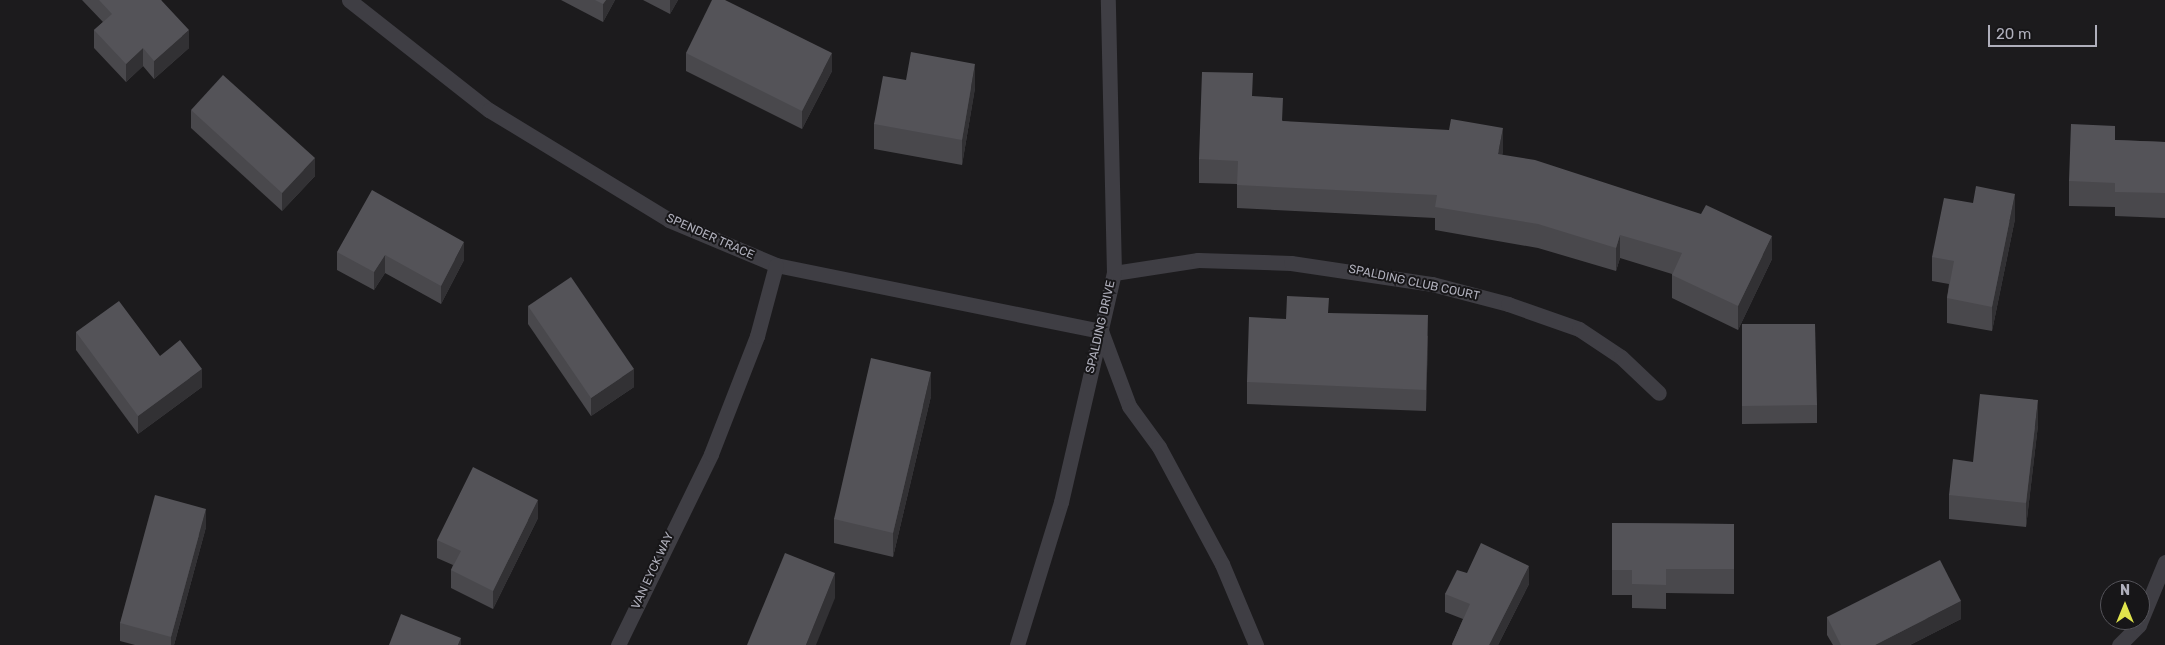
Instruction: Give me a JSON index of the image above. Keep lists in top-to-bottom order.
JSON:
{
  "streets": {
    "street": [
      "SPENDER TRACE",
      "SPALDING CLUB COURT",
      "SPALDING DRIVE",
      "VAN EYCK WAY"
    ]
  },
  "crossings": [
    ["SPENDER TRACE", "SPALDING DRIVE"],
    ["SPENDER TRACE", "VAN EYCK WAY"],
    ["SPALDING CLUB COURT", "SPALDING DRIVE"]
  ],
  "scale_bar": "20 m",
  "north": "top"
}
